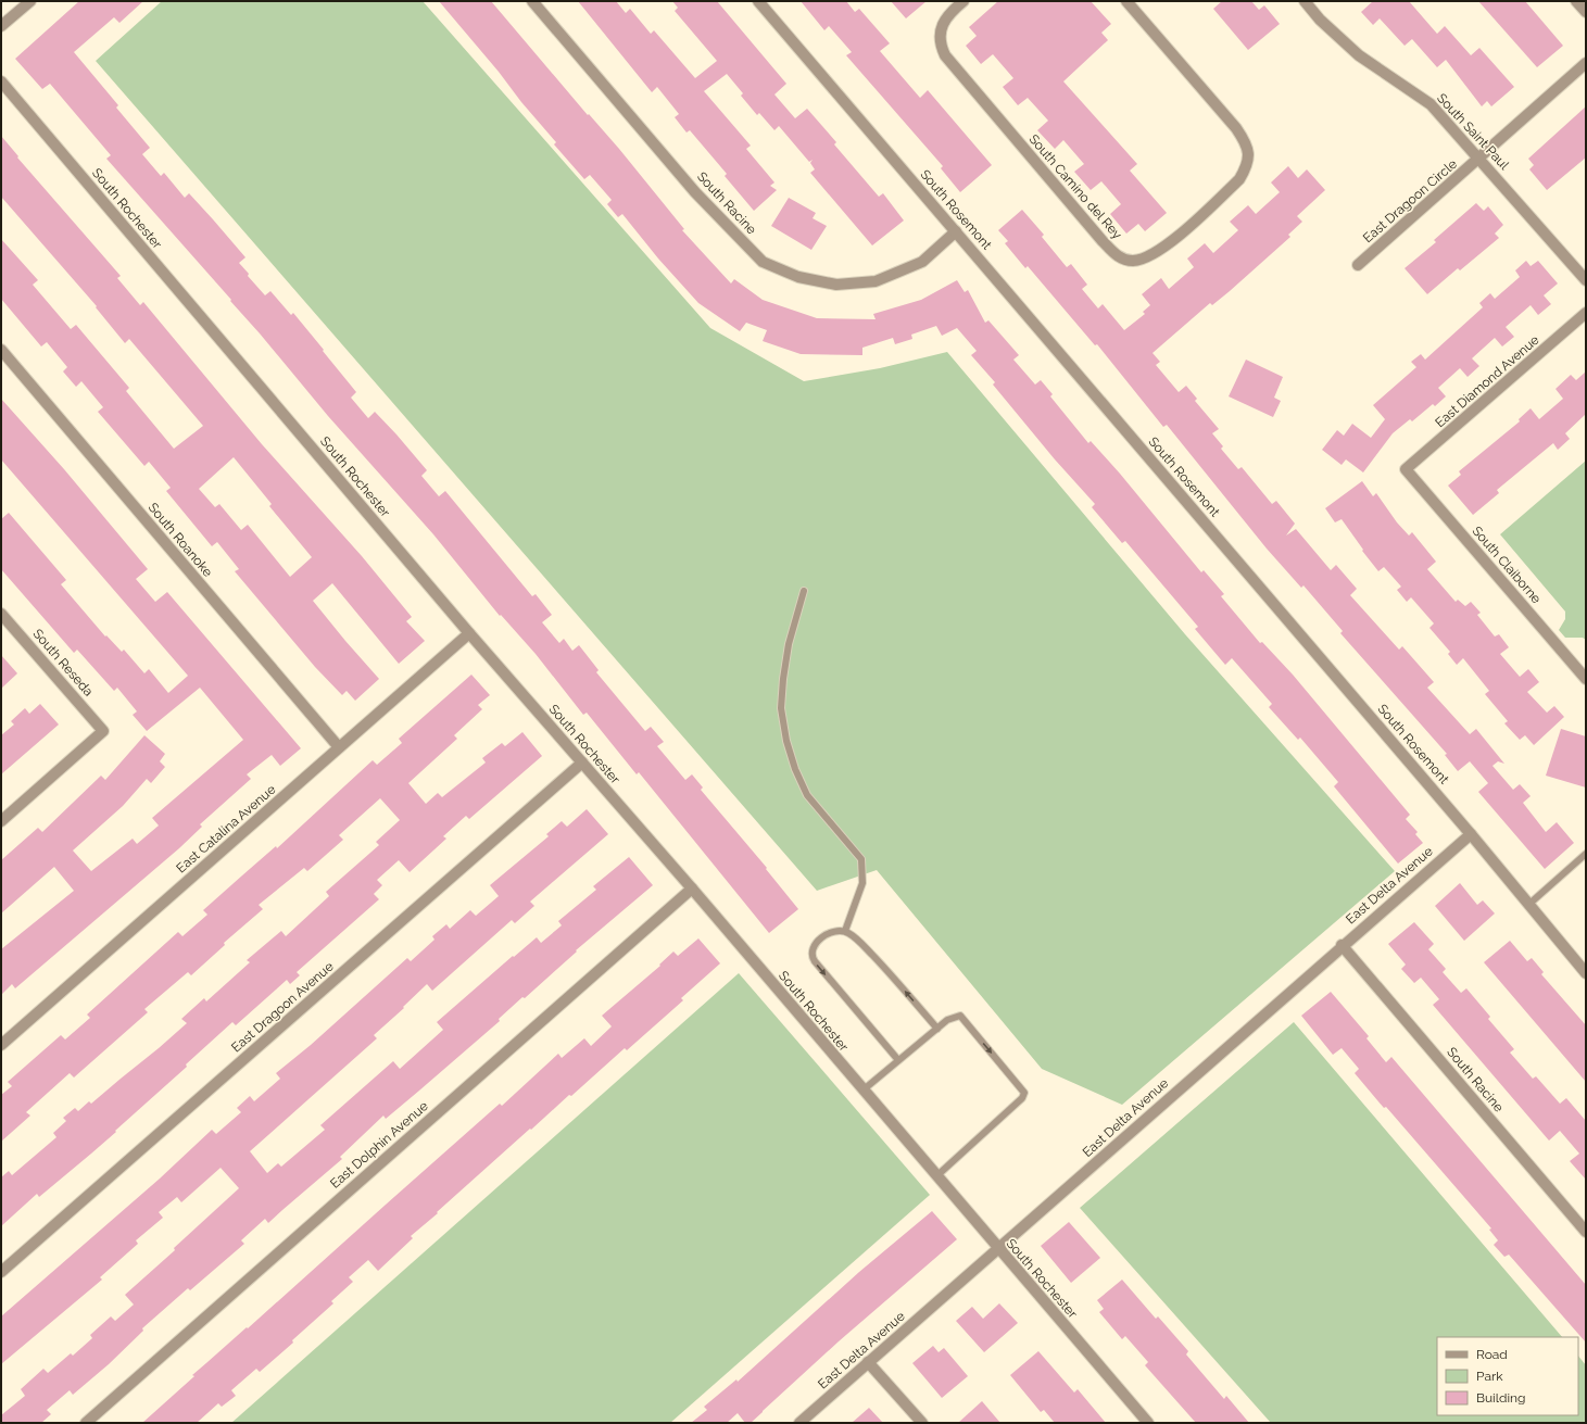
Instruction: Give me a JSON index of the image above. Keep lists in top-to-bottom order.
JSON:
{
  "streets": {
    "street": [
      "South Saint Paul",
      "South Camino del Rey",
      "East Dragoon Circle",
      "South Racine",
      "South Rochester",
      "South Rosemont",
      "East Diamond Avenue",
      "South Roanoke",
      "South Claiborne",
      "South Reseda",
      "East Catalina Avenue",
      "East Delta Avenue",
      "East Dragoon Avenue",
      "East Dolphin Avenue"
    ]
  },
  "crossings": [
    ["South Saint Paul", "East Dragoon Circle"],
    ["South Racine", "South Rosemont"],
    ["South Racine", "East Delta Avenue"],
    ["South Rochester", "East Catalina Avenue"],
    ["South Rochester", "East Delta Avenue"],
    ["South Rochester", "East Dragoon Avenue"],
    ["South Rochester", "East Dolphin Avenue"],
    ["South Rosemont", "East Delta Avenue"],
    ["East Diamond Avenue", "South Claiborne"],
    ["South Roanoke", "East Catalina Avenue"]
  ],
  "legend": ["Road", "Park", "Building"]
}
